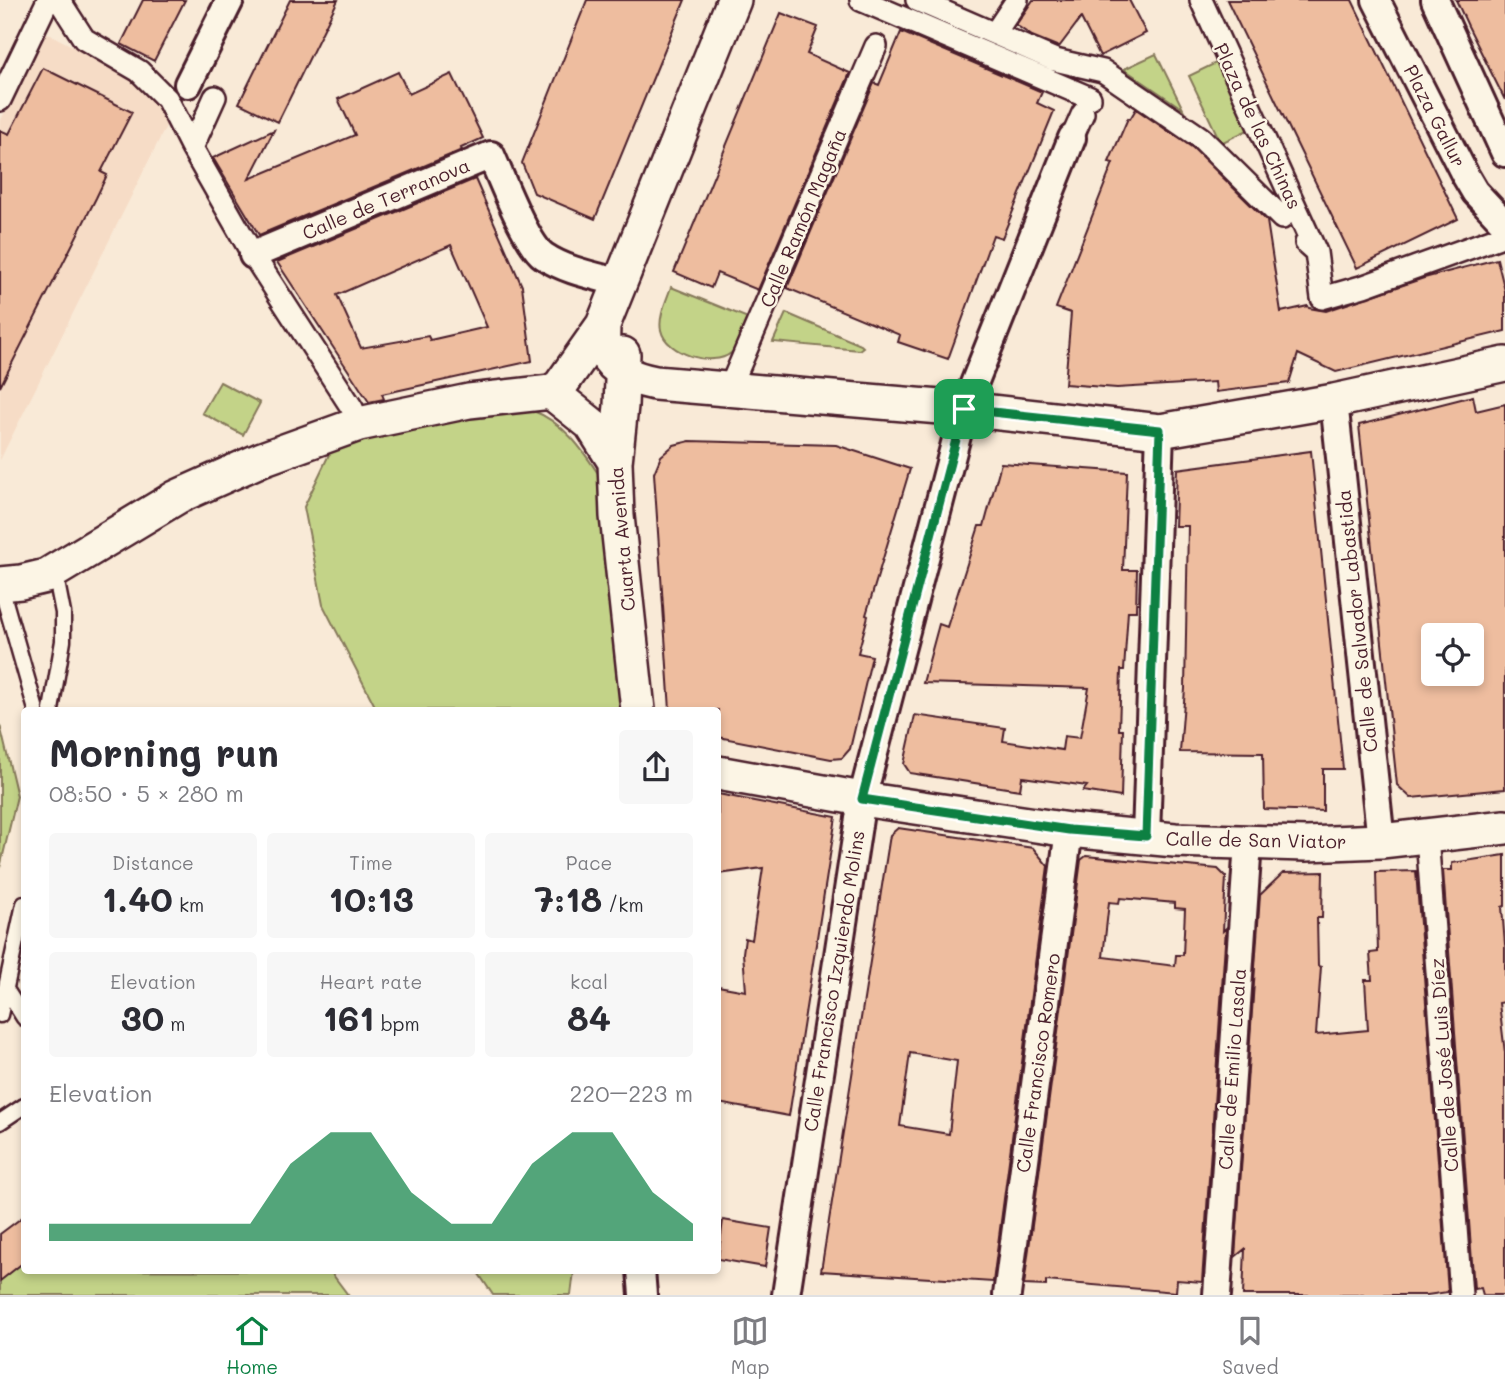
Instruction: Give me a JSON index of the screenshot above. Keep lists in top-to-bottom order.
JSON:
{
  "streets": {
    "street": [
      "Plaza Gallur",
      "Plaza de las Chinas",
      "Calle de Terranova",
      "Calle Ramón Magaña",
      "Cuarta Avenida",
      "Calle de Salvador Labastida",
      "Calle de San Viator",
      "Calle Francisco Izquierdo Molins",
      "Calle Francisco Romero",
      "Calle de José Luis Díez",
      "Calle de Emilio Lasala"
    ]
  },
  "crossings": [
    ["Calle de Terranova", "Cuarta Avenida"],
    ["Calle de Salvador Labastida", "Calle de San Viator"],
    ["Calle de San Viator", "Calle Francisco Izquierdo Molins"],
    ["Calle de San Viator", "Calle Francisco Romero"],
    ["Calle de San Viator", "Calle de José Luis Díez"],
    ["Calle de San Viator", "Calle de Emilio Lasala"]
  ],
  "page": {
    "heading": ["Morning run", "08:50 · 5 × 280 m"],
    "stats": [
      ["Distance", "1.40 km"],
      ["Time", "10:13"],
      ["Pace", "7:18 /km"],
      ["Elevation", "30 m"],
      ["Heart rate", "161 bpm"],
      ["kcal", "84"]
    ],
    "chart": ["Elevation", "220–223 m"],
    "tabs": ["Home", "Map", "Saved"]
  }
}
